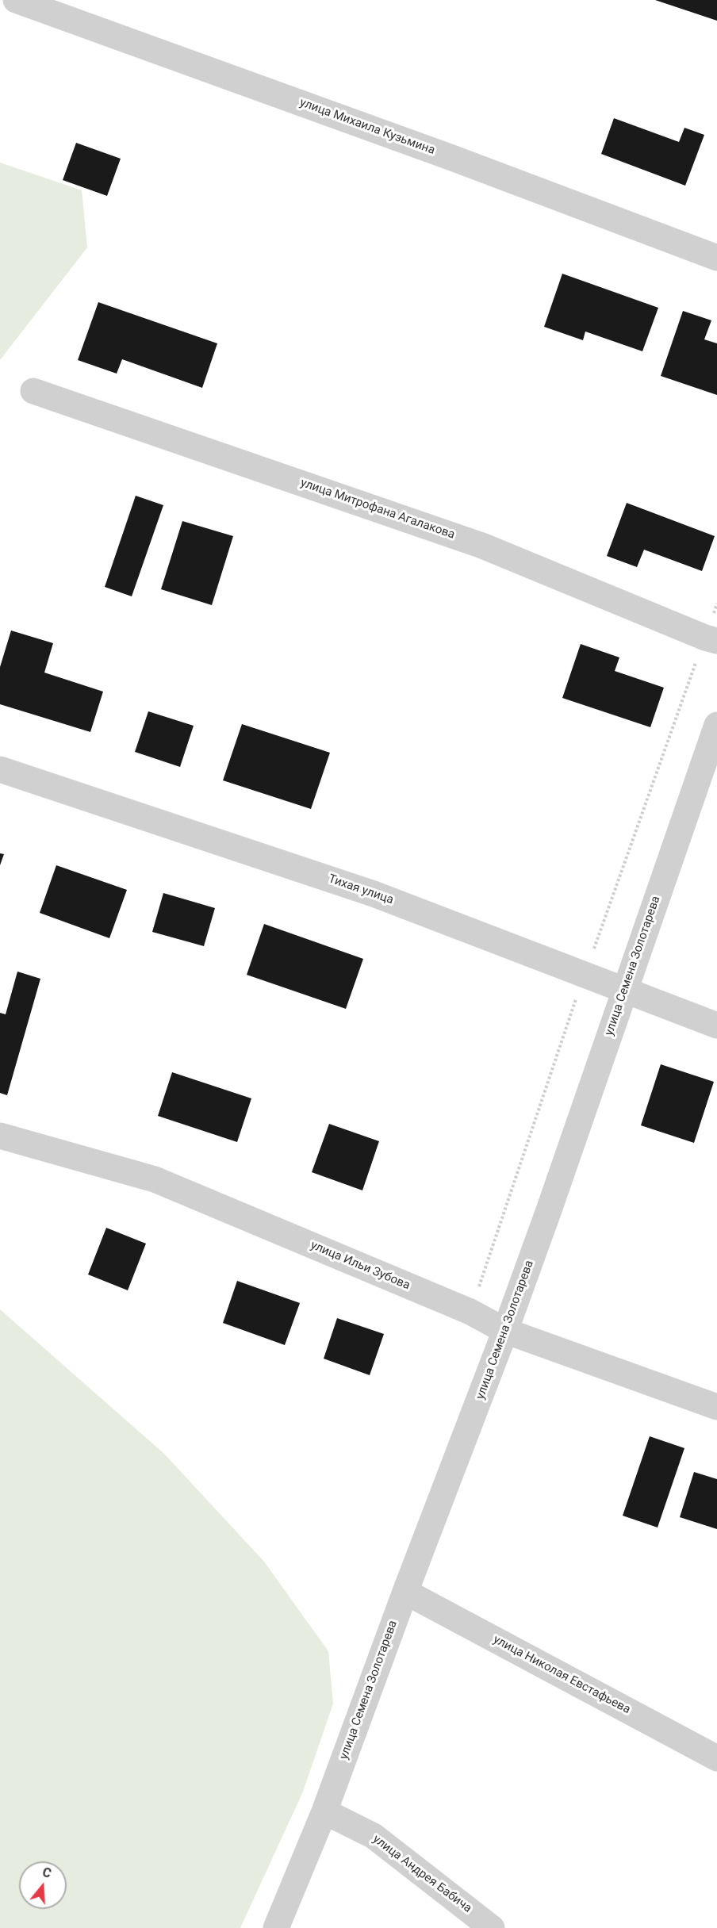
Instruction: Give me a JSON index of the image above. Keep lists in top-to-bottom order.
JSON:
{
  "streets": {
    "street": [
      "улица Михаила Кузьмина",
      "улица Митрофана Агалакова",
      "Тихая улица",
      "улица Семена Золотарева",
      "улица Ильи Зубова",
      "улица Николая Евстафьева",
      "улица Андрея Бабича"
    ]
  },
  "crossings": [
    ["Тихая улица", "улица Семена Золотарева"],
    ["улица Семена Золотарева", "улица Ильи Зубова"],
    ["улица Семена Золотарева", "улица Николая Евстафьева"],
    ["улица Семена Золотарева", "улица Андрея Бабича"]
  ],
  "north": "top"
}
